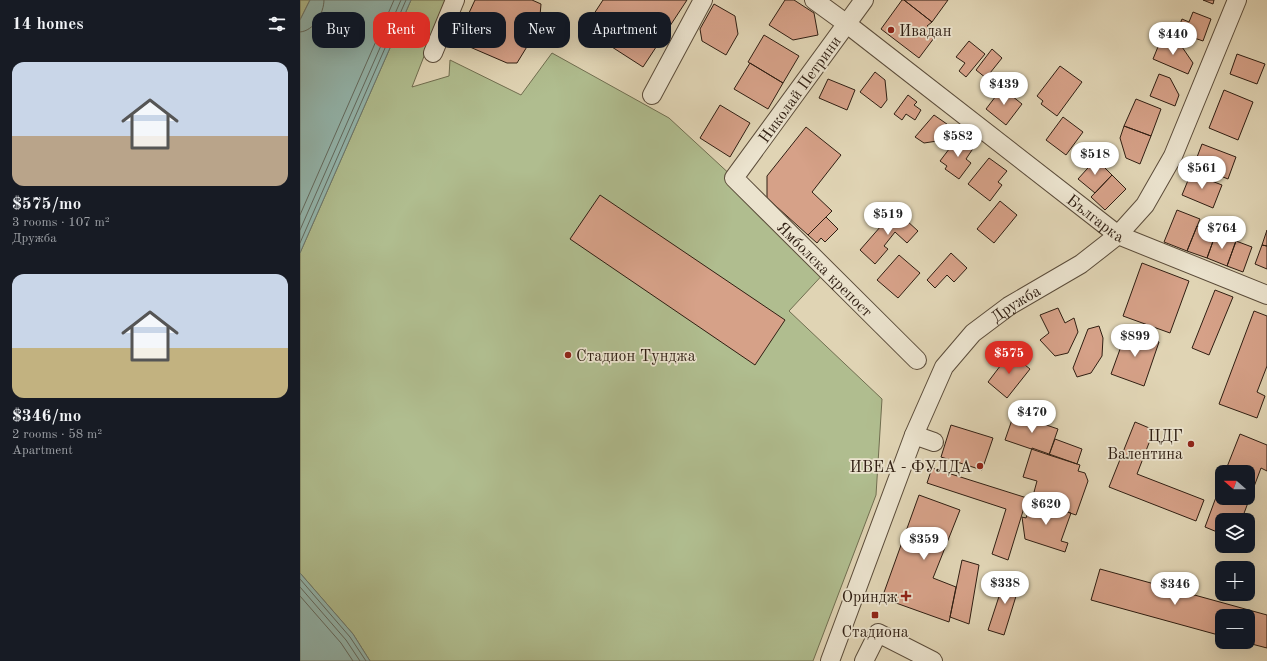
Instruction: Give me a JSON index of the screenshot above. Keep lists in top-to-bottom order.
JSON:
{
  "streets": {
    "street": [
      "Николай Петрини",
      "Българка",
      "Ямболска крепост",
      "Дружба"
    ]
  },
  "crossings": [
    ["Николай Петрини", "Българка"],
    ["Николай Петрини", "Ямболска крепост"],
    ["Българка", "Дружба"]
  ],
  "places": {
    "other": [
      "Ивадан",
      "Стадион Тунджа",
      "ЦДГ Валентина",
      "ИВЕА - ФУЛДА"
    ],
    "health": ["Ориндж"],
    "transit": ["Стадиона"]
  },
  "north": "left",
  "page": {
    "heading": "14 homes",
    "chip": [
      "Buy",
      "Rent",
      "Filters",
      "New",
      "Apartment"
    ],
    "price": [
      "$440",
      "$439",
      "$582",
      "$518",
      "$561",
      "$519",
      "$764",
      "$899",
      "$575",
      "$470",
      "$620",
      "$359",
      "$338",
      "$346"
    ],
    "list": [
      {
        "name": "$575/mo",
        "note": "3 rooms · 107 m² · Дружба"
      },
      {
        "name": "$346/mo",
        "note": "2 rooms · 58 m² · Apartment"
      }
    ],
    "map_buttons": ["+", "−"]
  }
}
